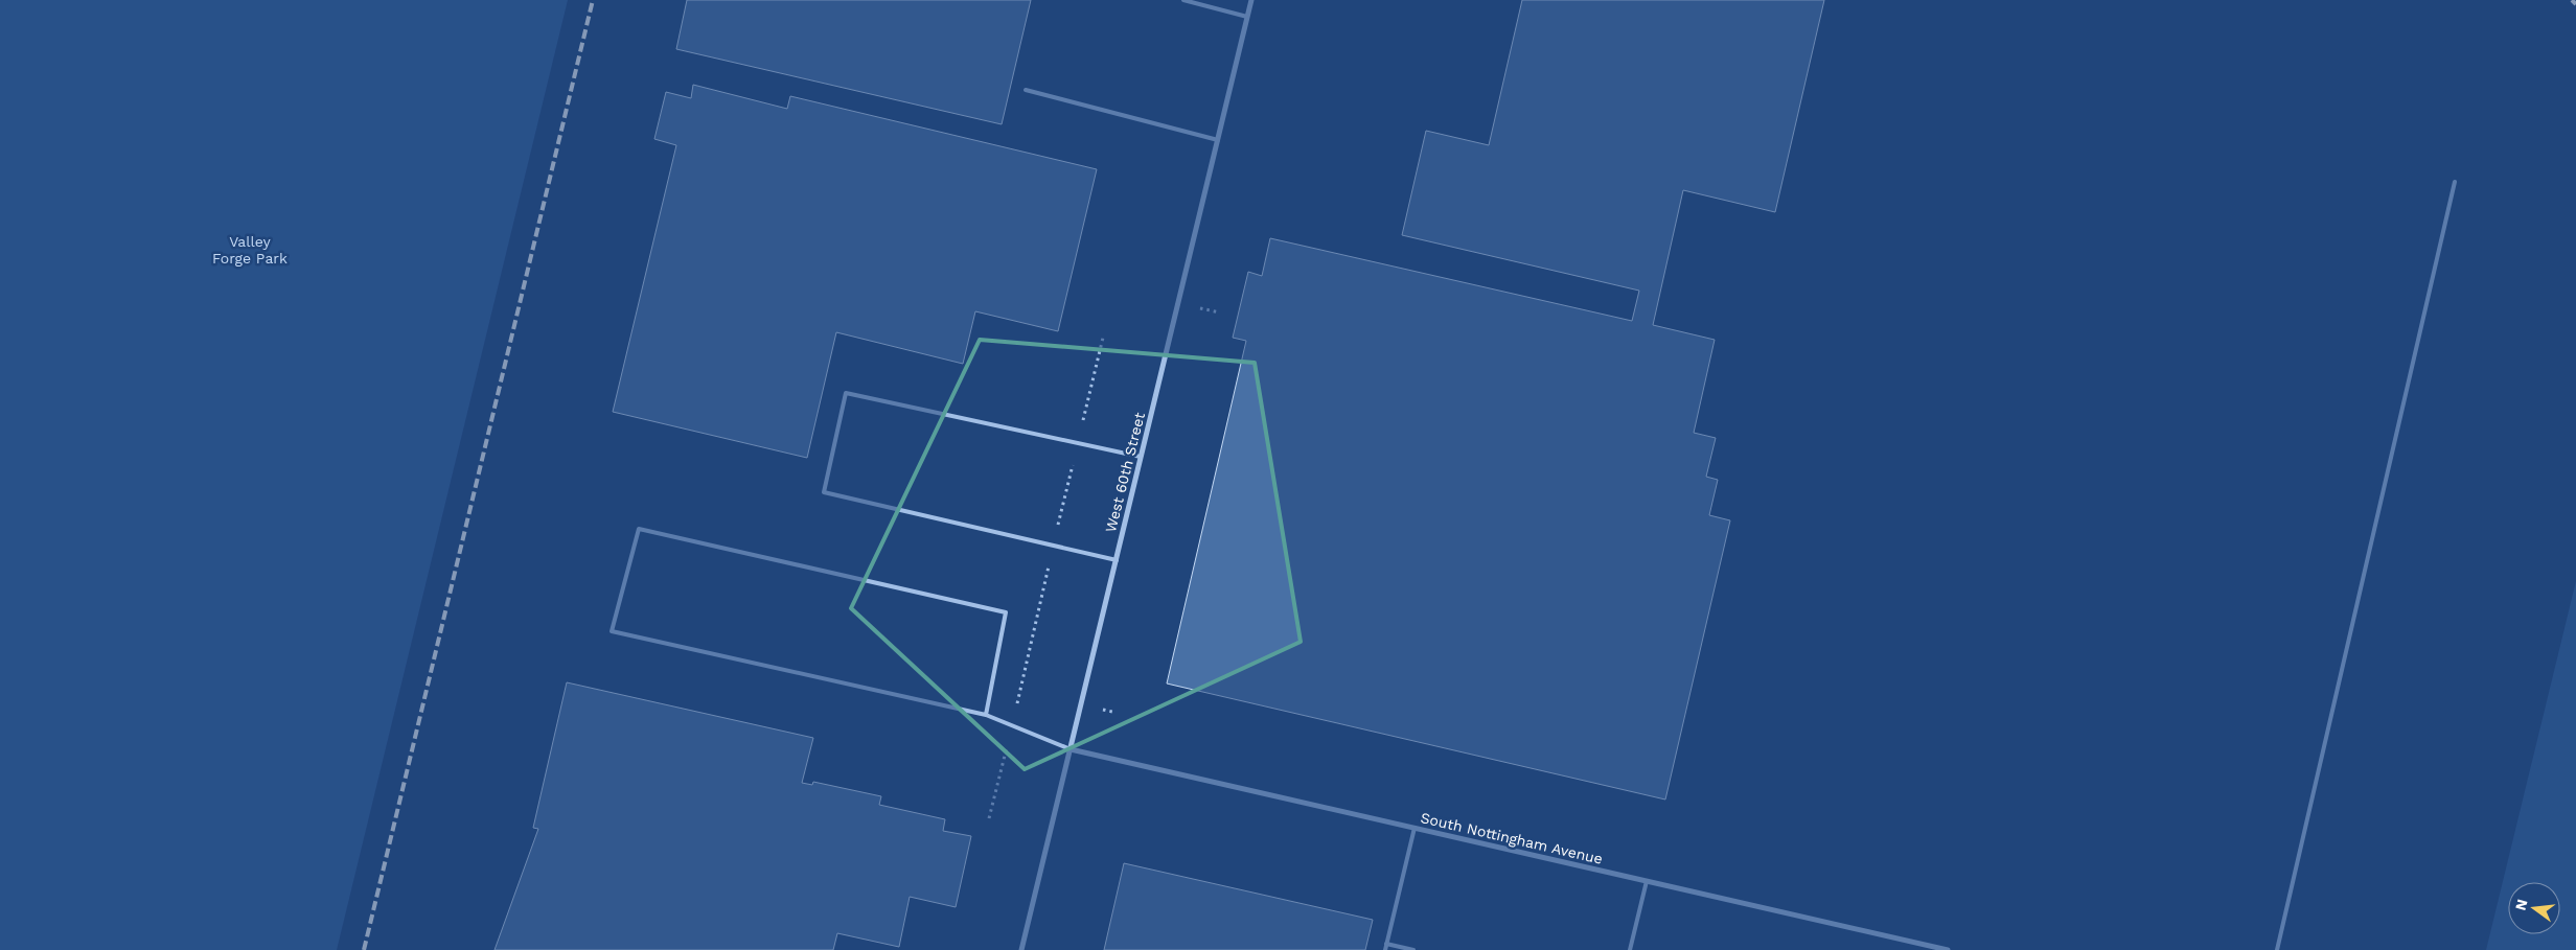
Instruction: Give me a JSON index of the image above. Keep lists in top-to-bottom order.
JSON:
{
  "streets": {
    "street": ["West 60th Street", "South Nottingham Avenue"]
  },
  "crossings": [
    ["West 60th Street", "South Nottingham Avenue"]
  ],
  "parks": ["Valley Forge Park"],
  "north": "left"
}
